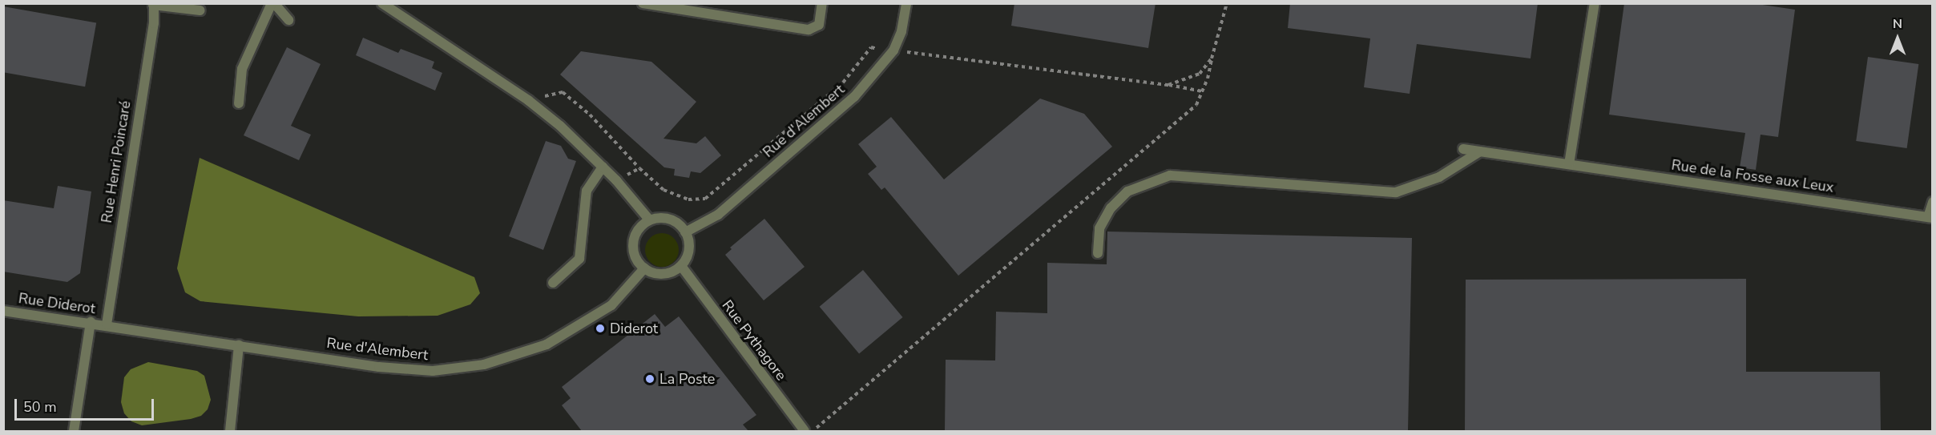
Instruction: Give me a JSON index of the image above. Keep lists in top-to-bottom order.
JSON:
{
  "streets": {
    "street": [
      "Rue d'Alembert",
      "Rue Henri Poincaré",
      "Rue de la Fosse aux Leux",
      "Rue Diderot",
      "Rue Pythagore"
    ]
  },
  "crossings": [
    ["Rue d'Alembert", "Rue Henri Poincaré"],
    ["Rue d'Alembert", "Rue Diderot"],
    ["Rue d'Alembert", "Rue Pythagore"],
    ["Rue Henri Poincaré", "Rue Diderot"]
  ],
  "places": ["Diderot", "La Poste"],
  "scale_bar": "50 m",
  "north": "top"
}
